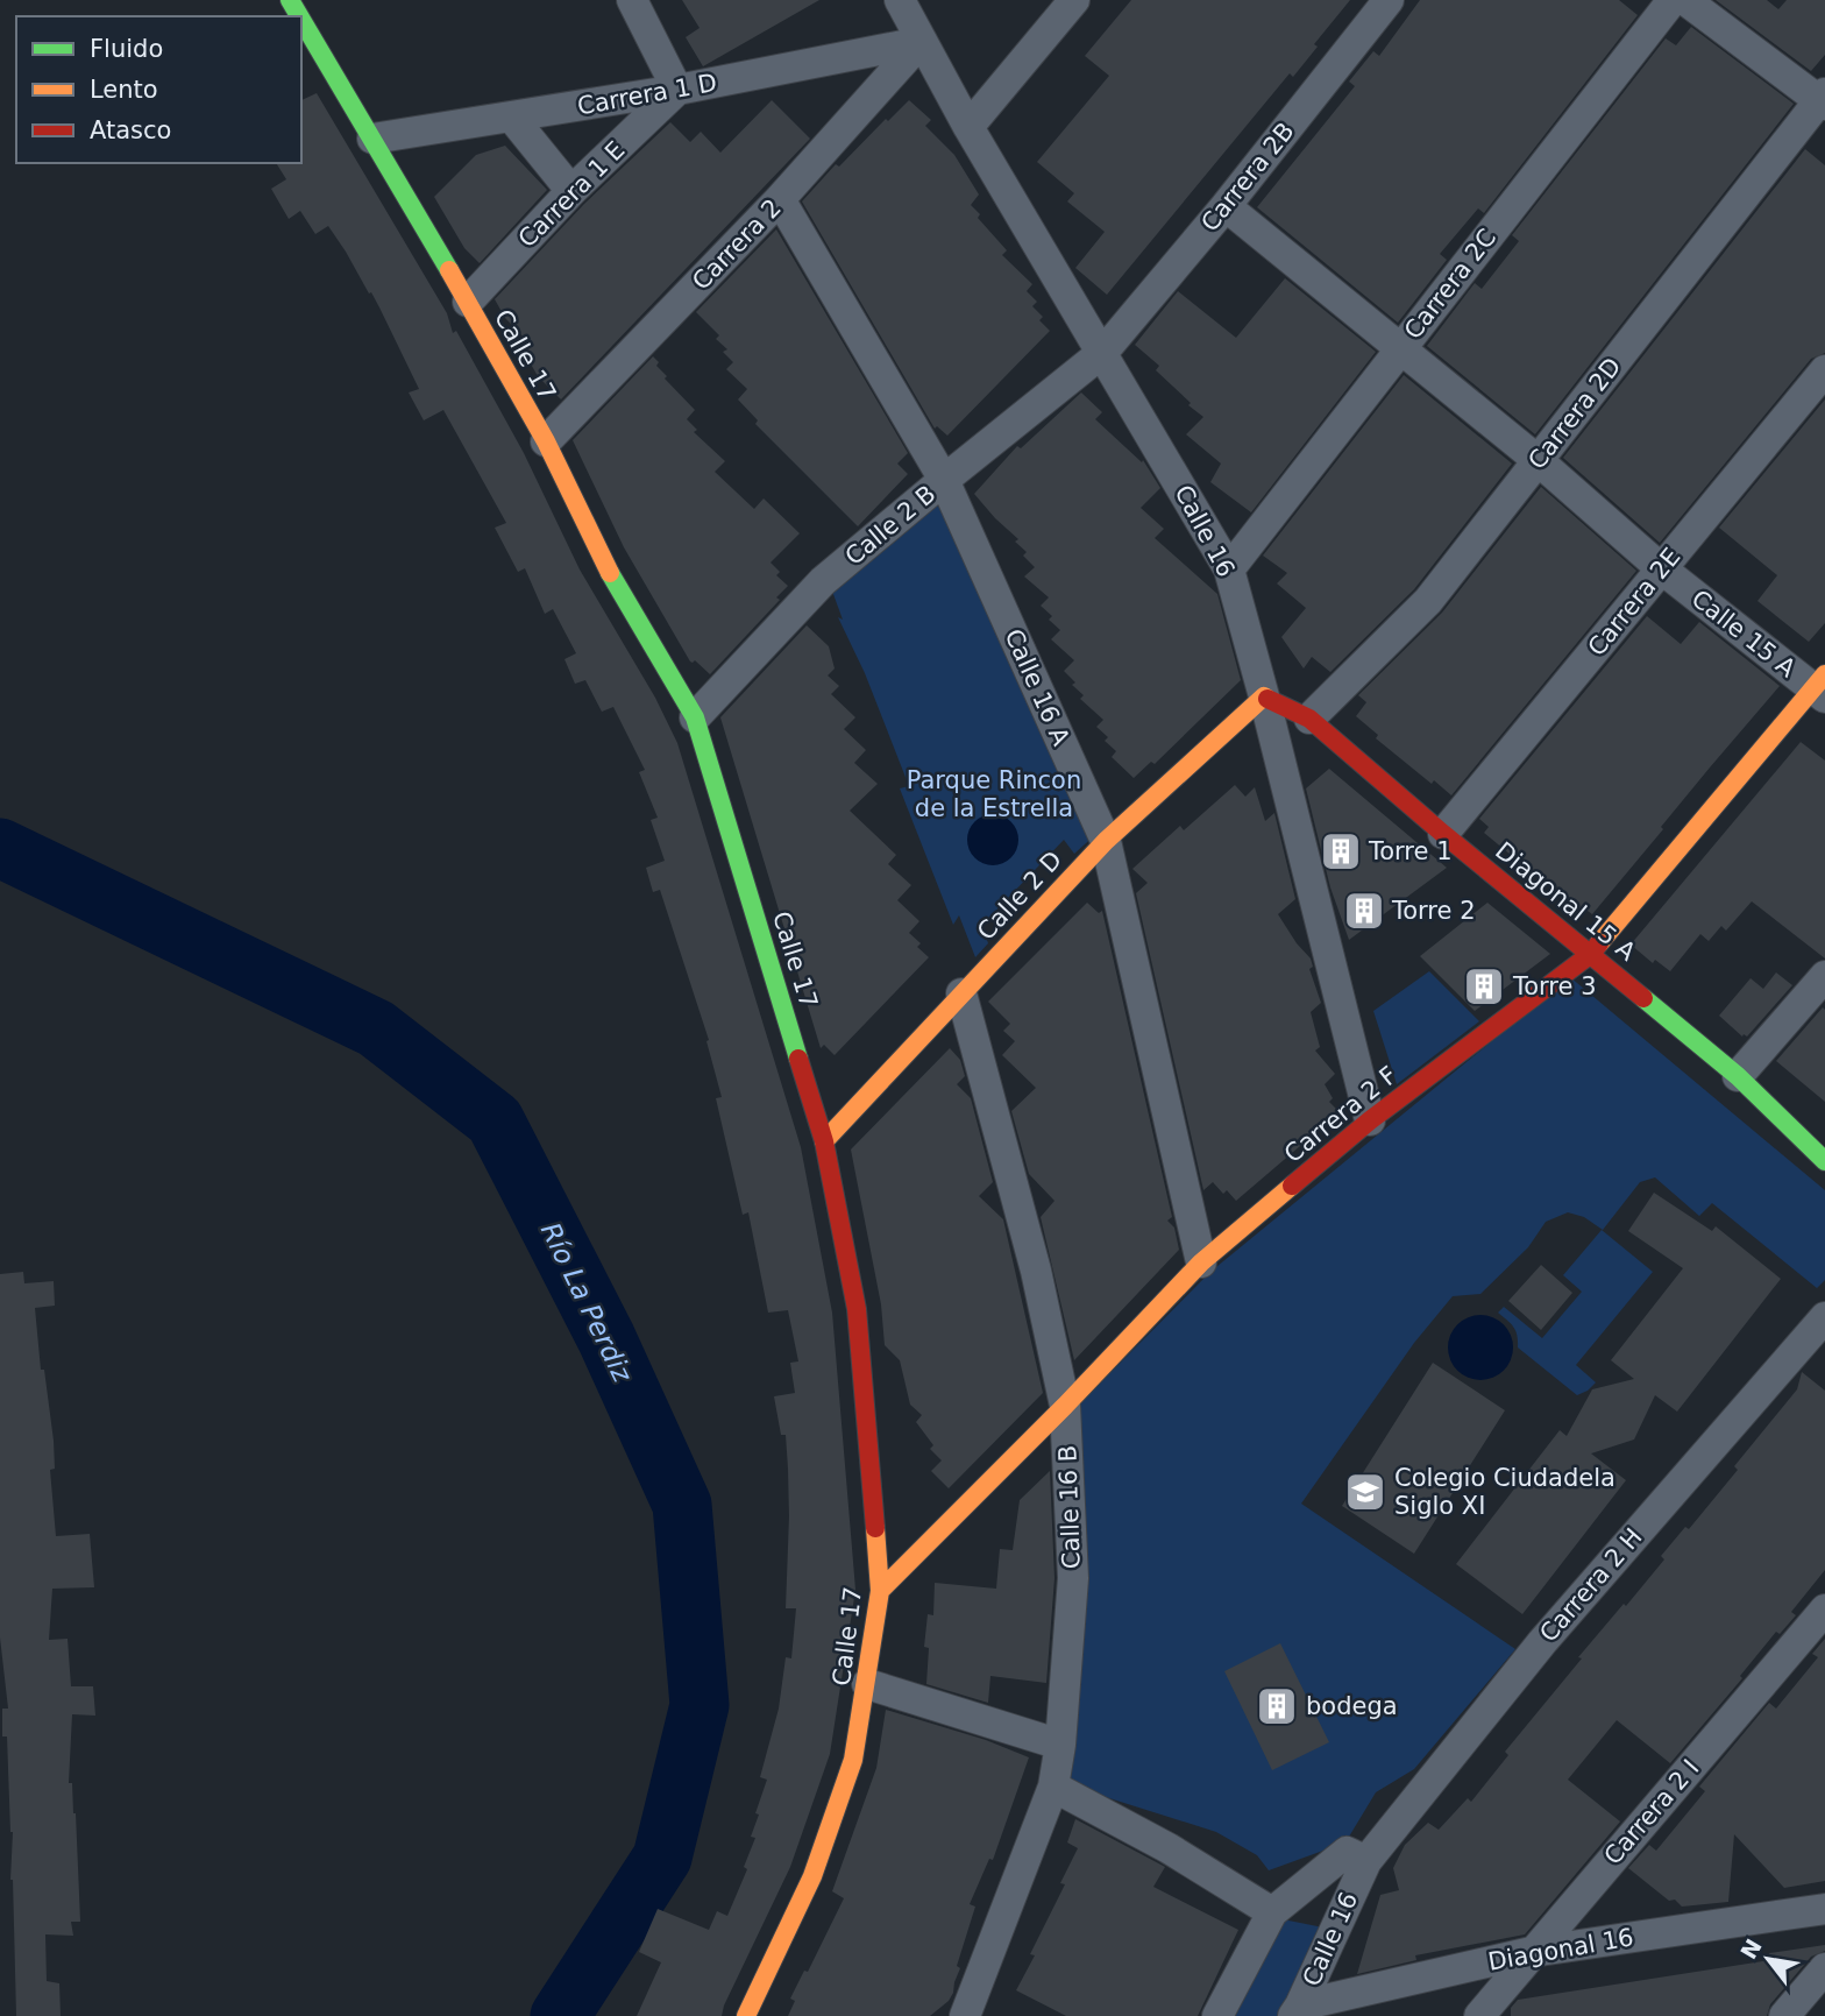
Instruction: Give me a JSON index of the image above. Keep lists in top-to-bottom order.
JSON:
{
  "streets": {
    "street": [
      "Carrera 1 D",
      "Carrera 2B",
      "Carrera 1 E",
      "Carrera 2",
      "Carrera 2C",
      "Calle 17",
      "Carrera 2D",
      "Calle 2 B",
      "Calle 16",
      "Carrera 2E",
      "Calle 15 A",
      "Calle 16 A",
      "Calle 2 D",
      "Diagonal 15 A",
      "Carrera 2 F",
      "Calle 16 B",
      "Carrera 2 H",
      "Carrera 2 I",
      "Diagonal 16"
    ]
  },
  "crossings": [
    ["Carrera 1 D", "Carrera 1 E"],
    ["Carrera 1 D", "Carrera 2"],
    ["Carrera 1 D", "Calle 17"],
    ["Carrera 1 D", "Calle 16"],
    ["Carrera 2B", "Calle 2 B"],
    ["Carrera 2B", "Calle 16"],
    ["Carrera 2B", "Calle 15 A"],
    ["Carrera 1 E", "Calle 17"],
    ["Carrera 2", "Calle 17"],
    ["Carrera 2", "Calle 16"],
    ["Carrera 2", "Calle 16 A"],
    ["Carrera 2C", "Calle 16"],
    ["Carrera 2C", "Calle 15 A"],
    ["Calle 17", "Calle 2 B"],
    ["Calle 17", "Calle 2 D"],
    ["Calle 17", "Carrera 2 F"],
    ["Carrera 2D", "Calle 15 A"],
    ["Carrera 2D", "Diagonal 15 A"],
    ["Calle 2 B", "Calle 16"],
    ["Calle 2 B", "Calle 16 A"],
    ["Calle 16", "Calle 2 D"],
    ["Calle 16", "Diagonal 15 A"],
    ["Calle 16", "Carrera 2 F"],
    ["Calle 16", "Carrera 2 H"],
    ["Calle 16", "Diagonal 16"],
    ["Carrera 2E", "Calle 15 A"],
    ["Carrera 2E", "Diagonal 15 A"],
    ["Calle 15 A", "Carrera 2 F"],
    ["Calle 16 A", "Calle 2 D"],
    ["Calle 16 A", "Carrera 2 F"],
    ["Calle 2 D", "Diagonal 15 A"],
    ["Calle 2 D", "Calle 16 B"],
    ["Diagonal 15 A", "Carrera 2 F"],
    ["Carrera 2 F", "Calle 16 B"],
    ["Carrera 2 I", "Diagonal 16"]
  ],
  "water": ["Río La Perdiz"],
  "parks": ["Parque Rincon de la Estrella"],
  "places": {
    "building": [
      "Torre 1",
      "Torre 2",
      "Torre 3",
      "bodega"
    ],
    "school or university": ["Colegio Ciudadela Siglo XI"]
  },
  "legend": ["Fluido", "Lento", "Atasco"],
  "north": "top left"
}
